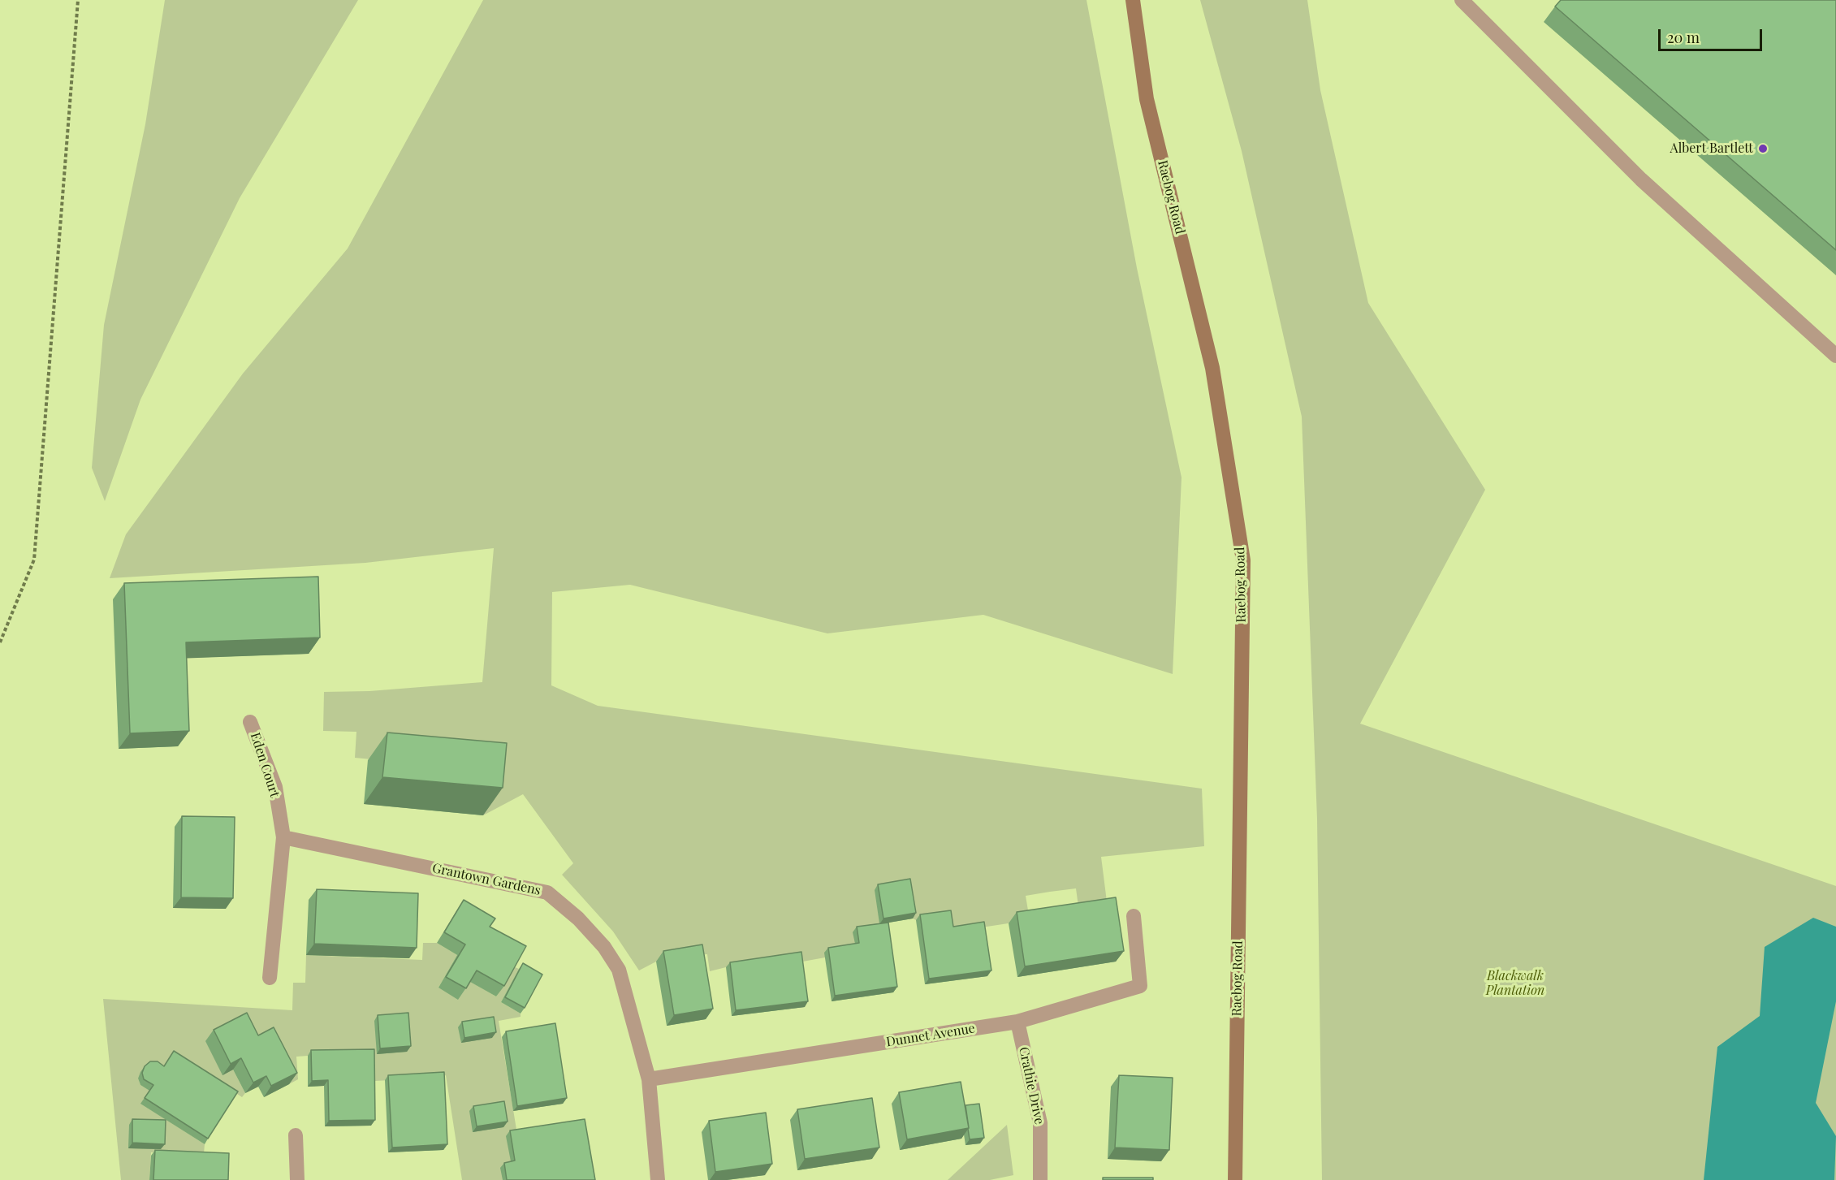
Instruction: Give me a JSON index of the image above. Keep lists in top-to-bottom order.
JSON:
{
  "streets": {
    "main road": ["Raebog Road"],
    "street": [
      "Eden Court",
      "Grantown Gardens",
      "Dunnet Avenue",
      "Crathie Drive"
    ]
  },
  "crossings": [
    ["Eden Court", "Grantown Gardens"],
    ["Grantown Gardens", "Dunnet Avenue"],
    ["Dunnet Avenue", "Crathie Drive"]
  ],
  "parks": ["Blackwalk Plantation"],
  "places": ["Albert Bartlett"],
  "scale_bar": "20 m"
}
